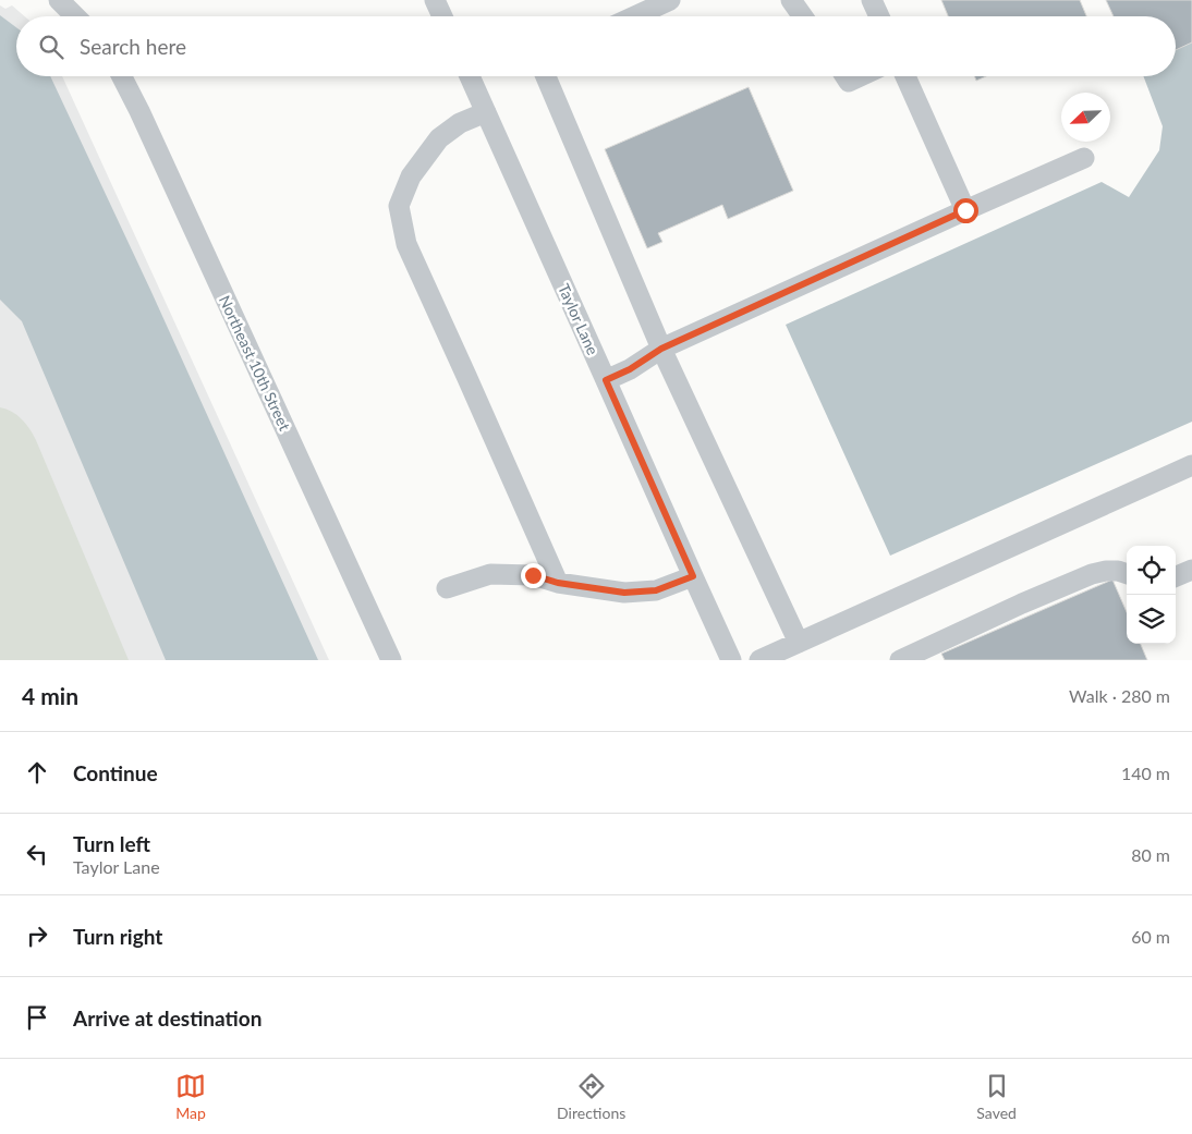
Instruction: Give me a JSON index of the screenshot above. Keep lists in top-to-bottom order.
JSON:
{
  "streets": {
    "street": ["Taylor Lane", "Northeast 10th Street"]
  },
  "north": "bottom left",
  "page": {
    "search": "Search here",
    "heading": ["4 min", "Walk · 280 m"],
    "list": [
      ["Continue", "140 m"],
      ["Turn left", "Taylor Lane", "80 m"],
      ["Turn right", "60 m"],
      "Arrive at destination"
    ],
    "nav": ["Map", "Directions", "Saved"]
  }
}
